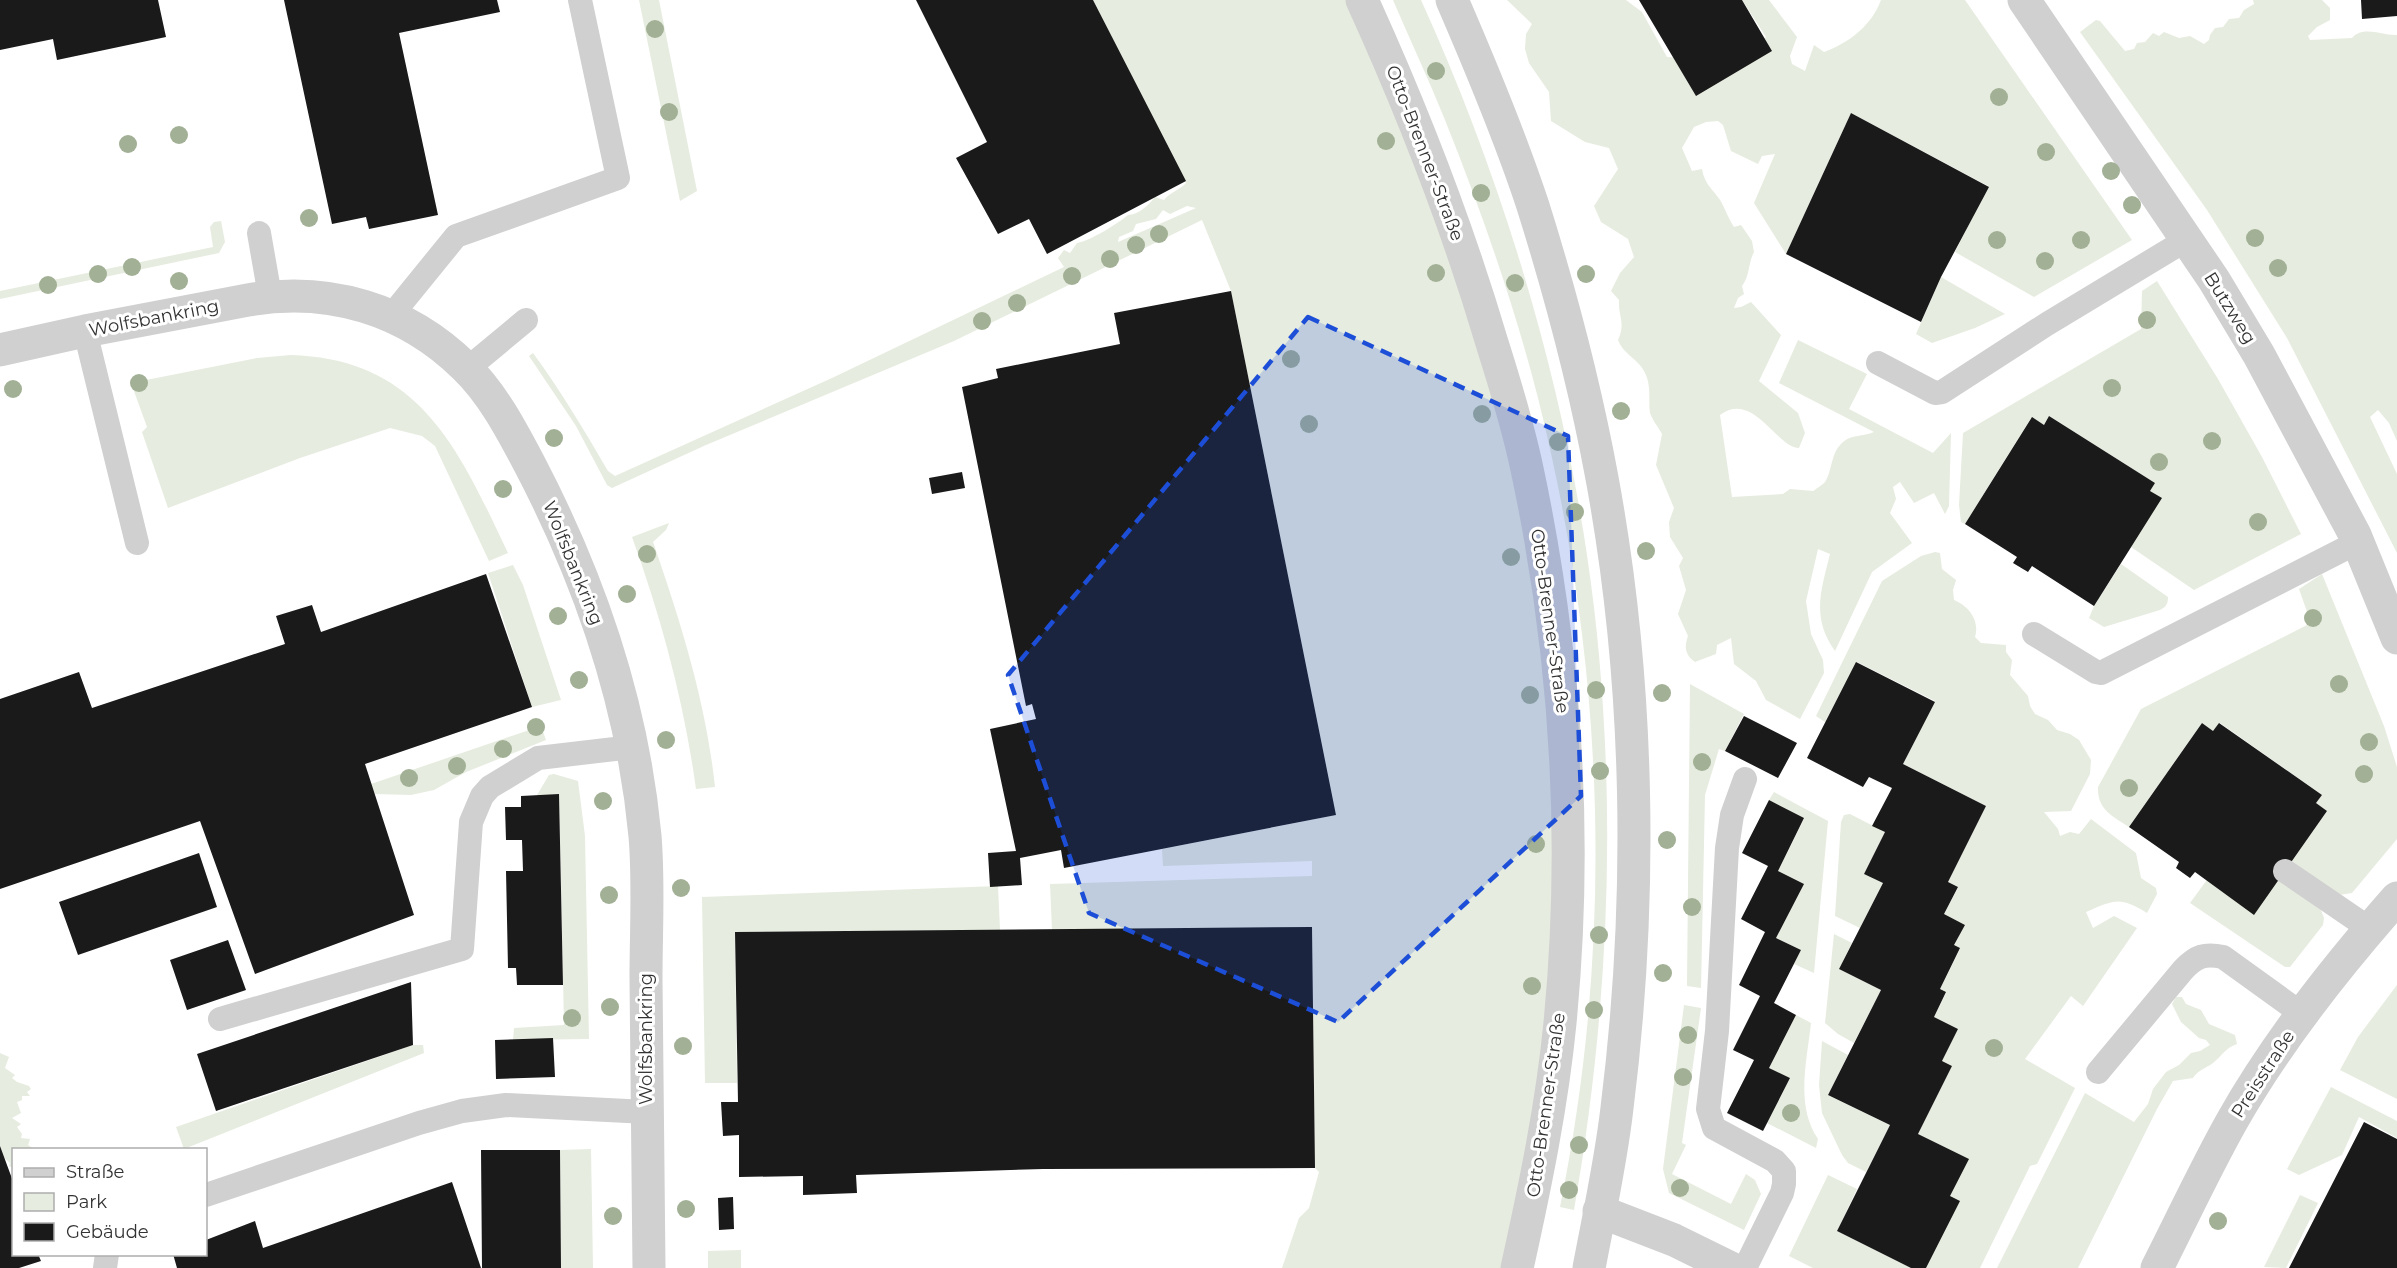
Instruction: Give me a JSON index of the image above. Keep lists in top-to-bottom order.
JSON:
{
  "streets": {
    "street": [
      "Otto-Brenner-Straße",
      "Butzweg",
      "Wolfsbankring",
      "Preisstraße"
    ]
  },
  "legend": ["Straße", "Park", "Gebäude"]
}
